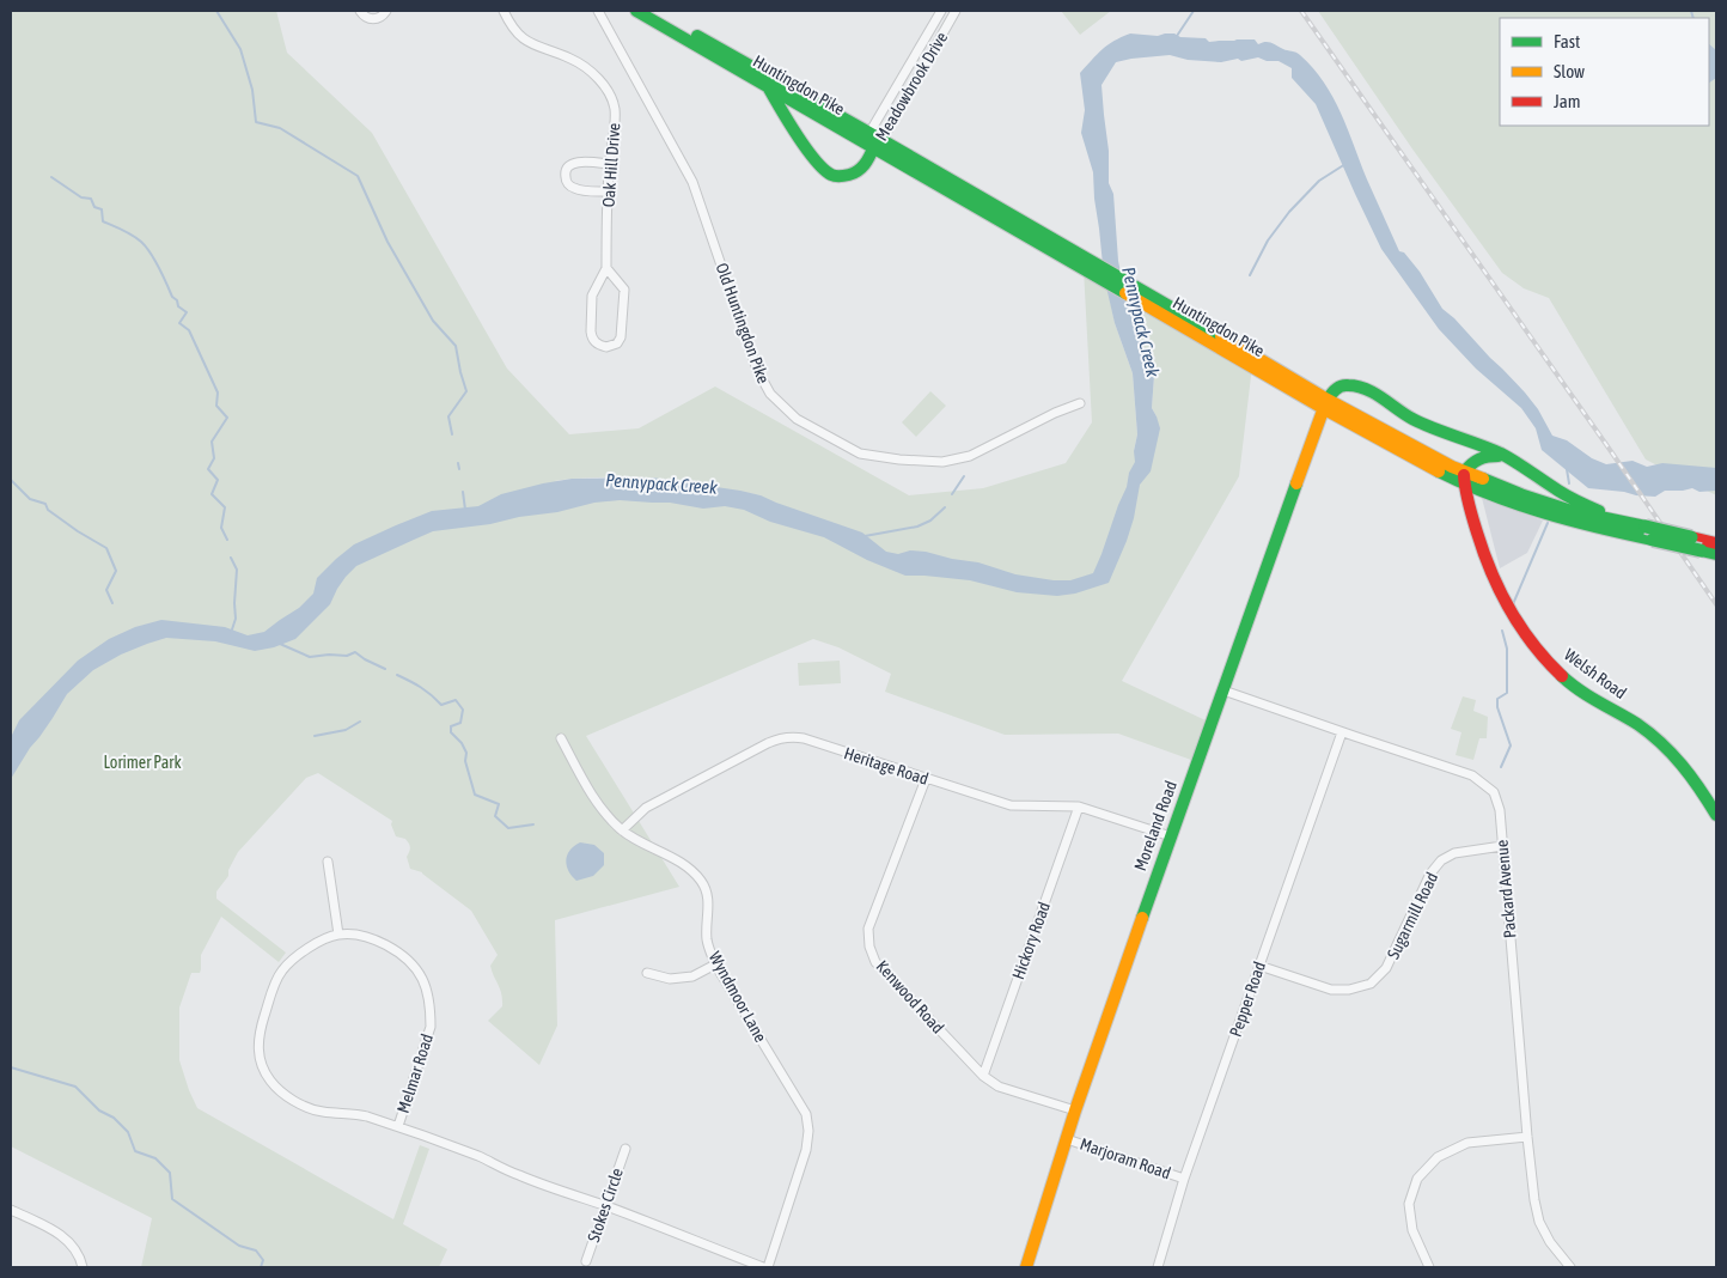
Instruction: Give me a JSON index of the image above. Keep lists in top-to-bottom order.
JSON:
{
  "streets": {
    "main road": ["Huntingdon Pike", "Welsh Road", "Moreland Road"],
    "street": [
      "Meadowbrook Drive",
      "Oak Hill Drive",
      "Old Huntingdon Pike",
      "Heritage Road",
      "Packard Avenue",
      "Sugarmill Road",
      "Hickory Road",
      "Wyndmoor Lane",
      "Kenwood Road",
      "Pepper Road",
      "Melmar Road",
      "Marjoram Road",
      "Stokes Circle"
    ]
  },
  "crossings": [
    ["Huntingdon Pike", "Meadowbrook Drive"],
    ["Huntingdon Pike", "Welsh Road"],
    ["Huntingdon Pike", "Moreland Road"],
    ["Heritage Road", "Moreland Road"],
    ["Heritage Road", "Hickory Road"],
    ["Heritage Road", "Wyndmoor Lane"],
    ["Heritage Road", "Kenwood Road"],
    ["Moreland Road", "Packard Avenue"],
    ["Moreland Road", "Kenwood Road"],
    ["Moreland Road", "Marjoram Road"],
    ["Packard Avenue", "Sugarmill Road"],
    ["Packard Avenue", "Pepper Road"],
    ["Sugarmill Road", "Pepper Road"],
    ["Hickory Road", "Kenwood Road"],
    ["Wyndmoor Lane", "Melmar Road"],
    ["Pepper Road", "Marjoram Road"],
    ["Melmar Road", "Stokes Circle"]
  ],
  "water": ["Pennypack Creek"],
  "parks": ["Lorimer Park"],
  "legend": ["Fast", "Slow", "Jam"]
}
